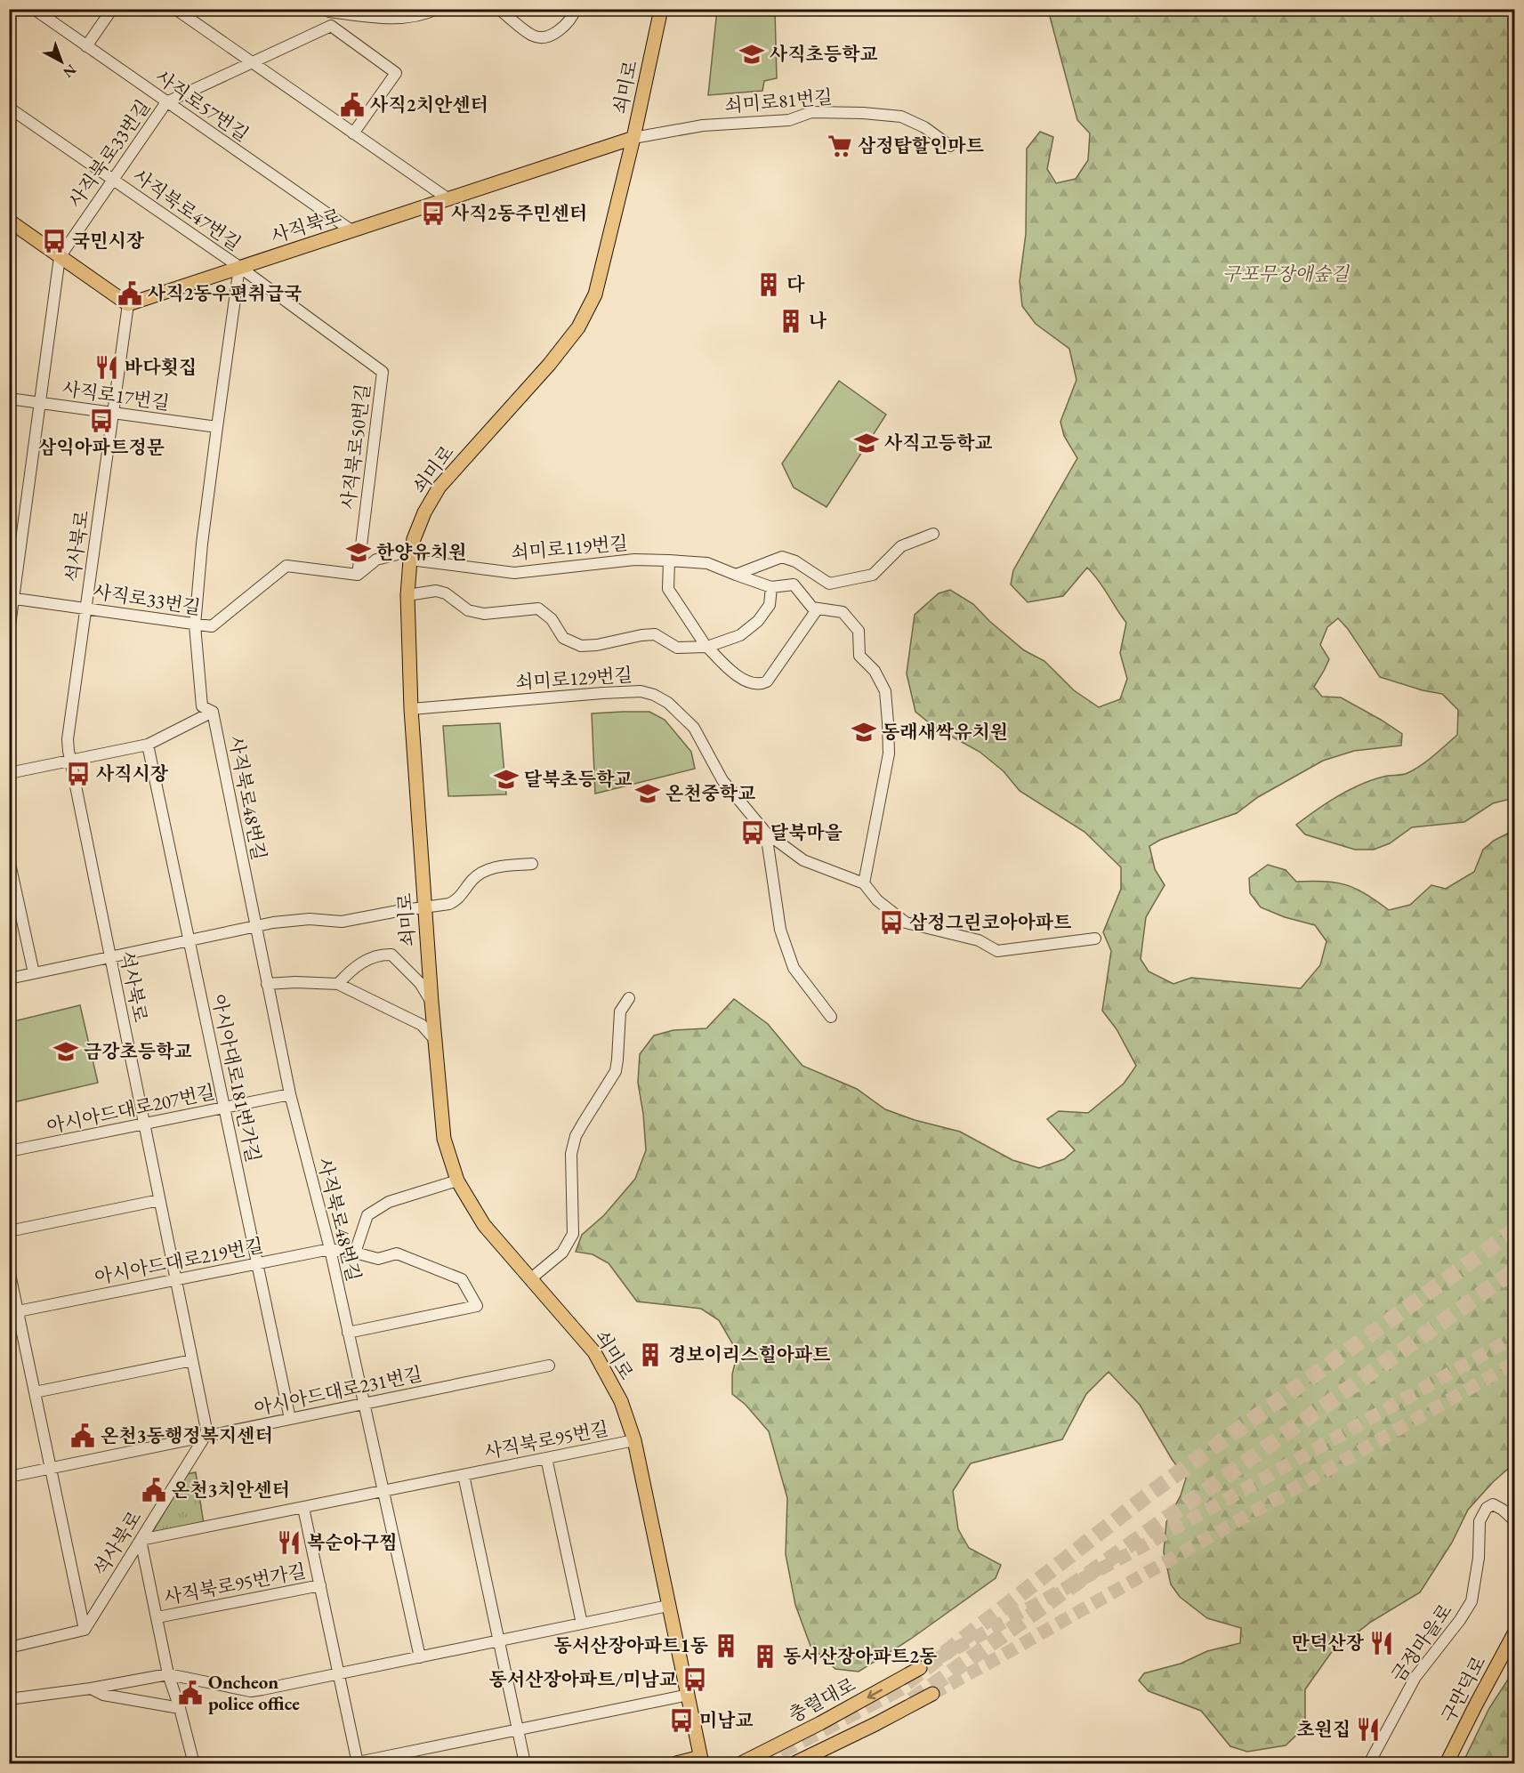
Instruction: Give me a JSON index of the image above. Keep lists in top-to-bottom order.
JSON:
{
  "streets": {
    "main road": [
      "쇠미로",
      "사직북로",
      "구만덕로",
      "충렬대로"
    ],
    "street": [
      "쇠미로81번길",
      "사직로57번길",
      "사직북로33번길",
      "사직북로47번길",
      "사직로17번길",
      "사직북로50번길",
      "석사북로",
      "쇠미로119번길",
      "사직로33번길",
      "쇠미로129번길",
      "사직북로48번길",
      "아시아대로181번가길",
      "아시아드대로207번길",
      "아시아드대로219번길",
      "아시아드대로231번길",
      "사직북로95번길",
      "사직북로95번가길",
      "금정마을로"
    ]
  },
  "crossings": [
    ["쇠미로", "쇠미로81번길"],
    ["쇠미로", "사직북로"],
    ["쇠미로", "쇠미로119번길"],
    ["쇠미로", "쇠미로129번길"],
    ["쇠미로", "사직북로95번길"],
    ["쇠미로81번길", "사직북로"],
    ["사직로57번길", "사직북로33번길"],
    ["사직로57번길", "사직북로"],
    ["사직북로33번길", "사직북로47번길"],
    ["사직북로47번길", "사직북로"],
    ["사직북로47번길", "사직북로50번길"],
    ["사직북로47번길", "사직북로48번길"],
    ["사직북로", "사직북로50번길"],
    ["사직북로", "석사북로"],
    ["사직북로", "사직북로48번길"],
    ["사직로17번길", "석사북로"],
    ["사직로17번길", "사직북로48번길"],
    ["사직북로50번길", "사직로33번길"],
    ["사직북로50번길", "사직북로48번길"],
    ["석사북로", "사직로33번길"],
    ["석사북로", "아시아드대로207번길"],
    ["석사북로", "아시아드대로219번길"],
    ["석사북로", "아시아드대로231번길"],
    ["석사북로", "사직북로95번길"],
    ["사직로33번길", "사직북로48번길"],
    ["사직북로48번길", "아시아드대로207번길"],
    ["사직북로48번길", "아시아드대로219번길"],
    ["사직북로48번길", "아시아드대로231번길"],
    ["사직북로48번길", "사직북로95번길"],
    ["아시아대로181번가길", "아시아드대로207번길"],
    ["아시아대로181번가길", "아시아드대로219번길"],
    ["아시아대로181번가길", "아시아드대로231번길"]
  ],
  "parks": ["구포무장애숲길"],
  "places": {
    "school or university": [
      "사직초등학교",
      "사직고등학교",
      "한양유치원",
      "동래새싹유치원",
      "달북초등학교",
      "온천중학교",
      "금강초등학교"
    ],
    "public building": [
      "사직2치안센터",
      "사직2동우편취급국",
      "온천3동행정복지센터",
      "온천3치안센터",
      "Oncheon police office"
    ],
    "supermarket": ["삼정탑할인마트"],
    "bus stop": [
      "사직2동주민센터",
      "국민시장",
      "삼익아파트정문",
      "사직시장",
      "달북마을",
      "삼정그린코아아파트",
      "동서산장아파트/미남교",
      "미남교"
    ],
    "building": [
      "다",
      "나",
      "경보이리스힐아파트",
      "동서산장아파트1동",
      "동서산장아파트2동"
    ],
    "restaurant": [
      "바다횟집",
      "복순아구찜",
      "만덕산장",
      "초원집"
    ]
  },
  "north": "bottom right"
}
